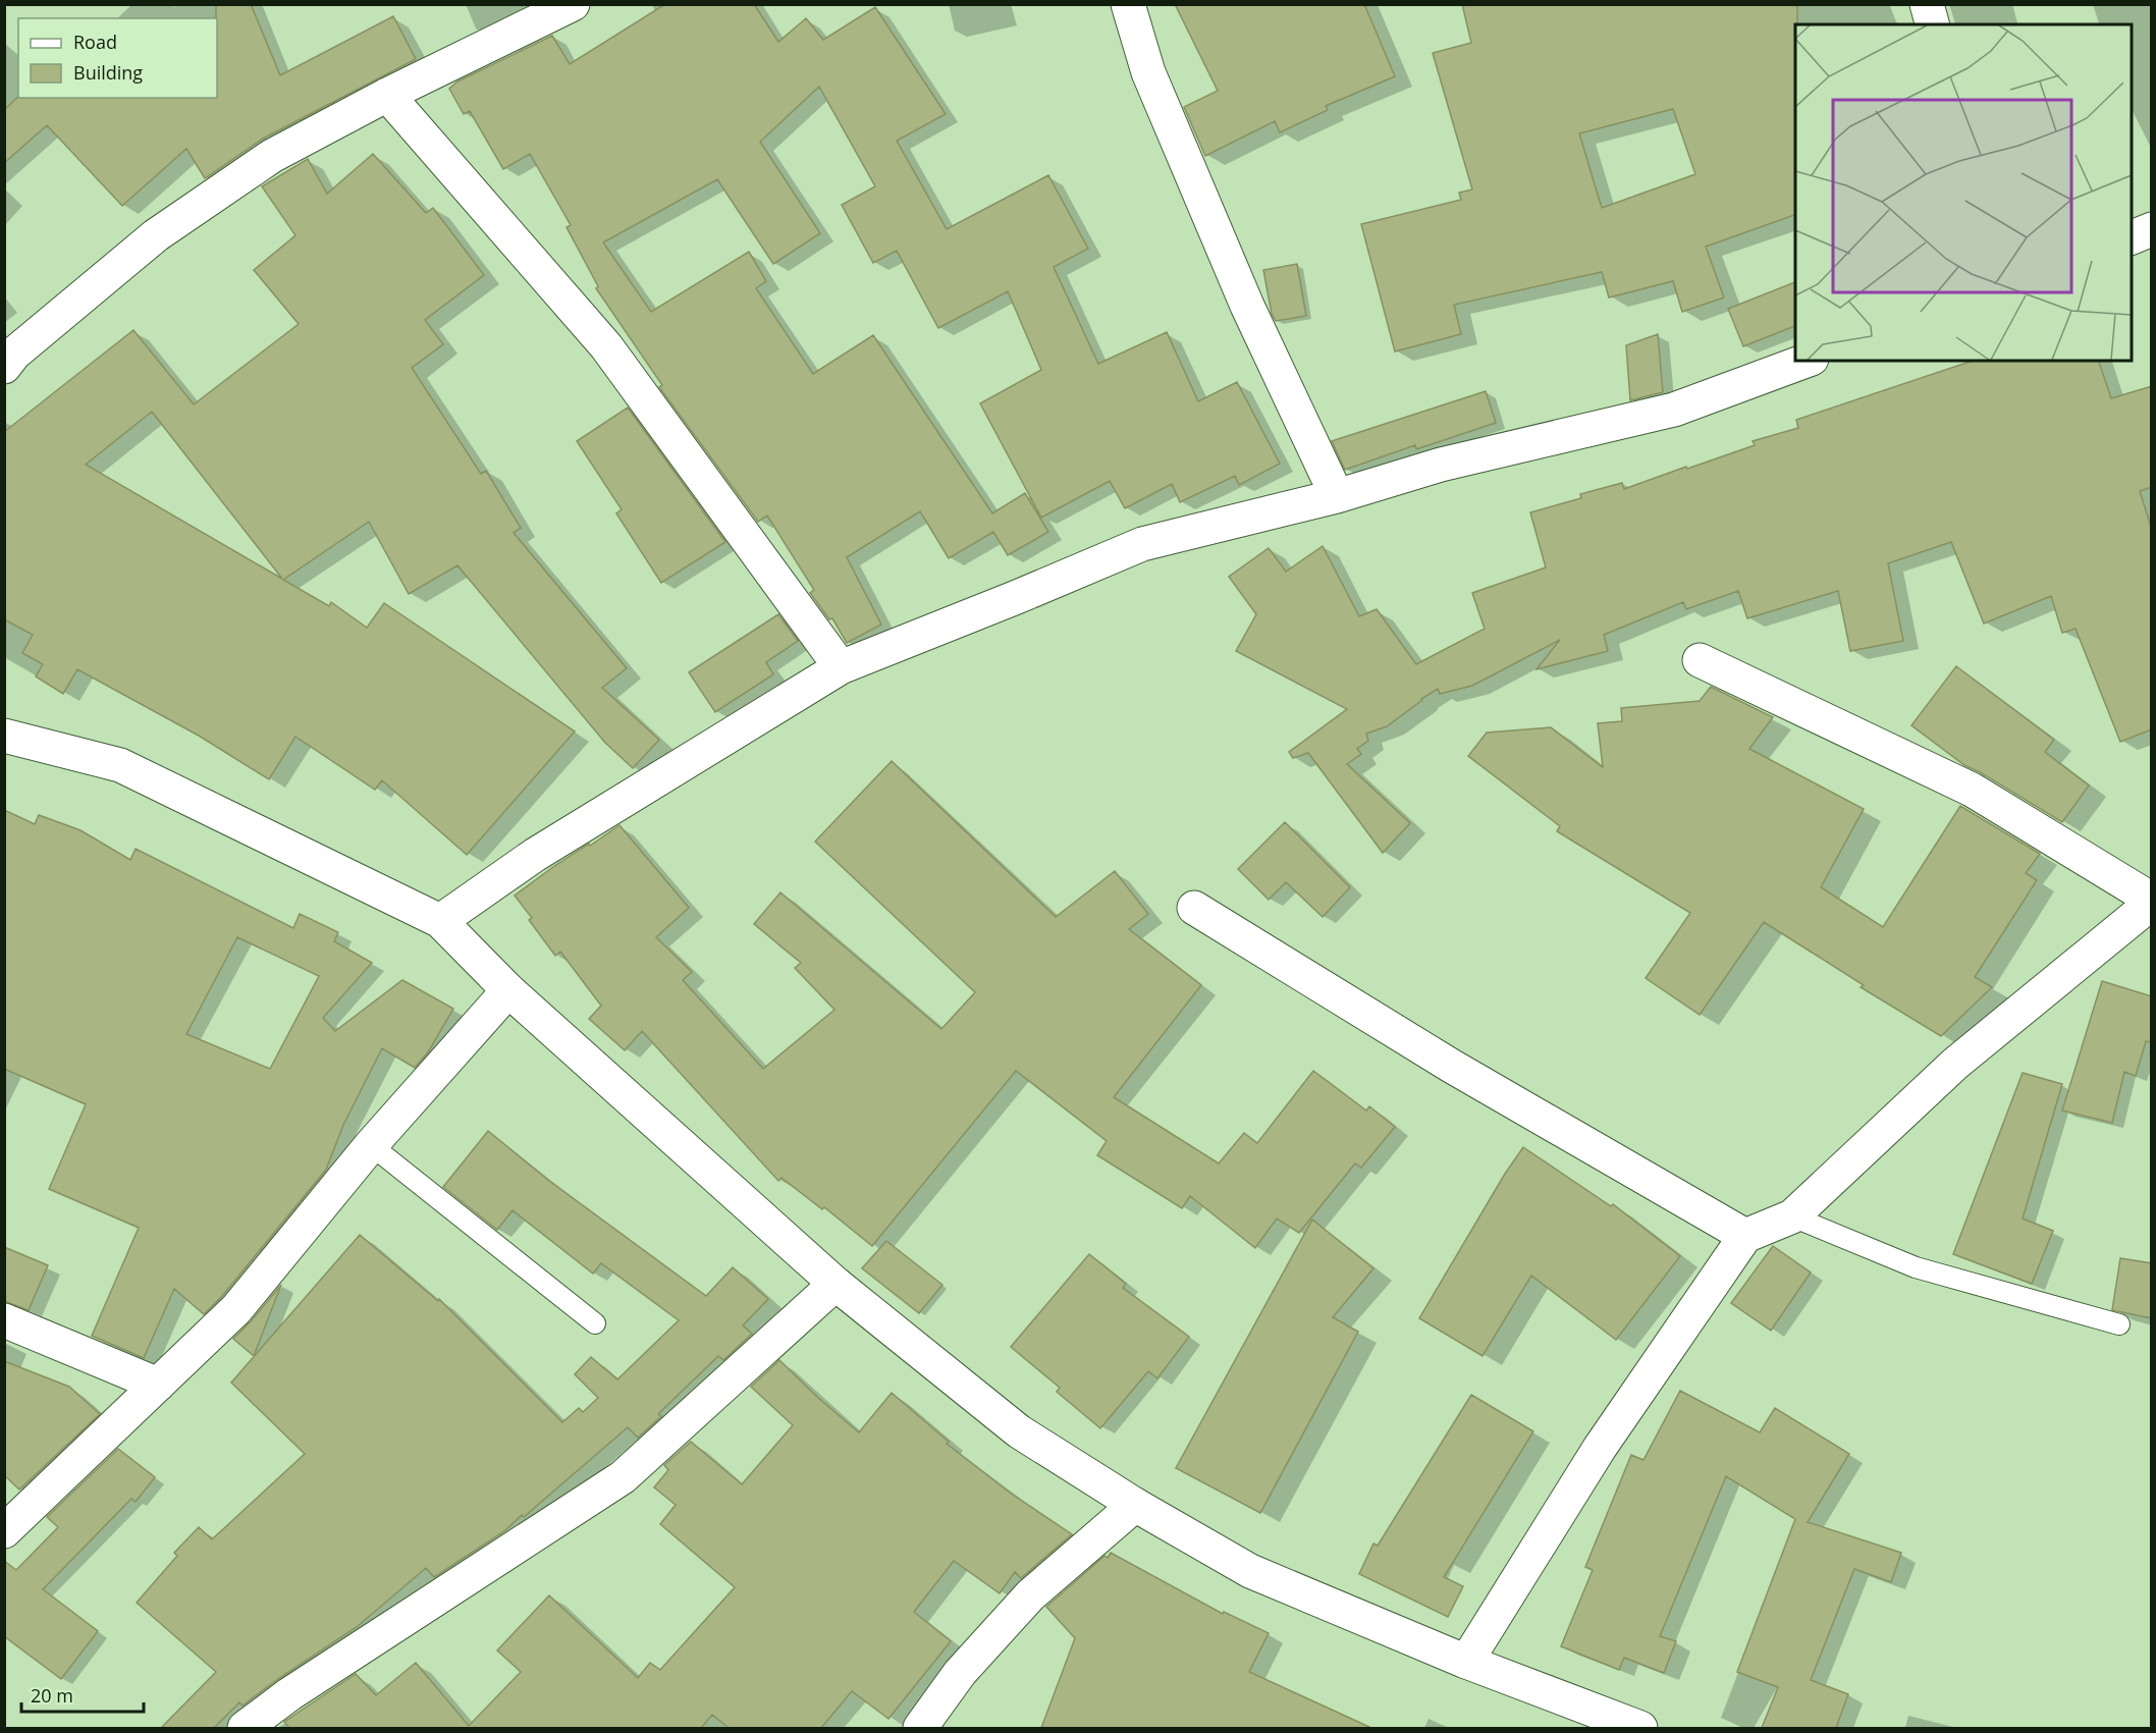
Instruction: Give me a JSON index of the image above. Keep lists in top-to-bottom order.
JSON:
{
  "legend": ["Road", "Building"],
  "scale_bar": "20 m"
}
